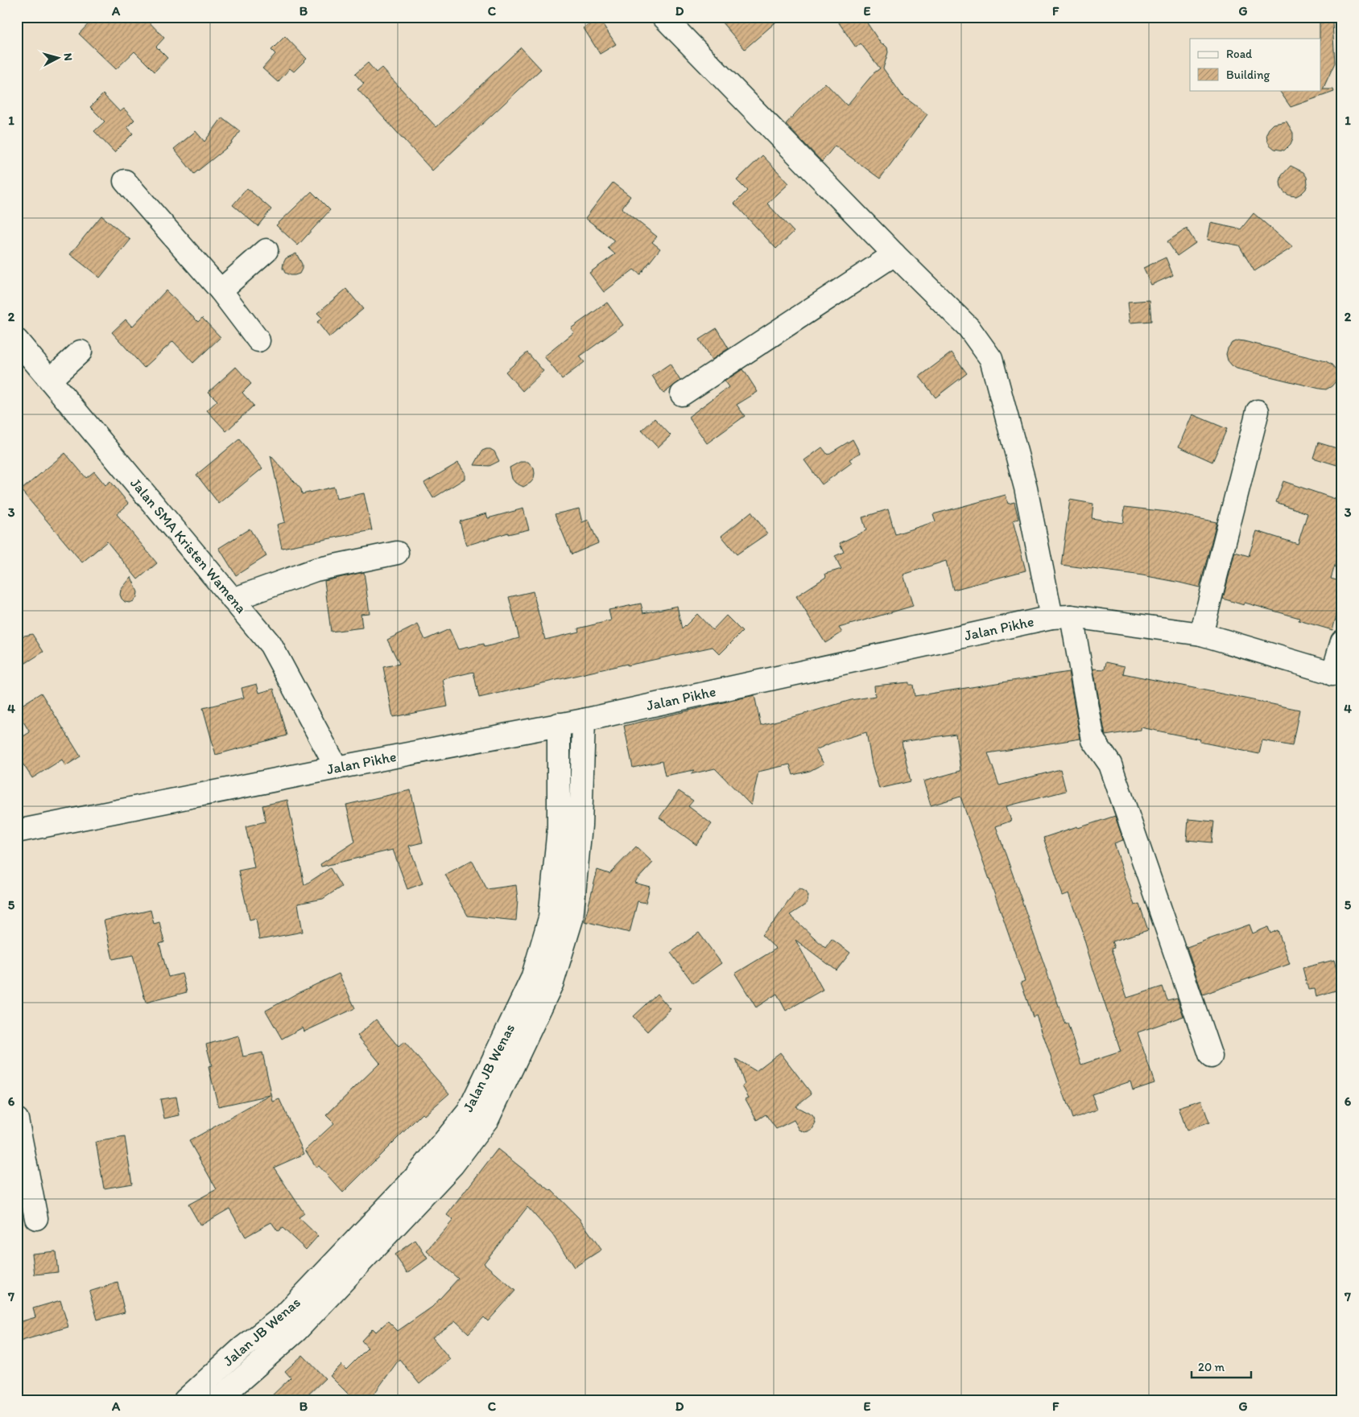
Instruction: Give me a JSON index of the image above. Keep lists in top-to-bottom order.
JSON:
{
  "streets": {
    "main road": ["Jalan SMA Kristen Wamena", "Jalan Pikhe", "Jalan JB Wenas"]
  },
  "crossings": [
    ["Jalan SMA Kristen Wamena", "Jalan Pikhe"],
    ["Jalan Pikhe", "Jalan JB Wenas"]
  ],
  "legend": ["Road", "Building"],
  "scale_bar": "20 m",
  "north": "right",
  "grid": {
    "columns": [
      "A",
      "B",
      "C",
      "D",
      "E",
      "F",
      "G"
    ],
    "rows": [
      "1",
      "2",
      "3",
      "4",
      "5",
      "6",
      "7"
    ]
  }
}
